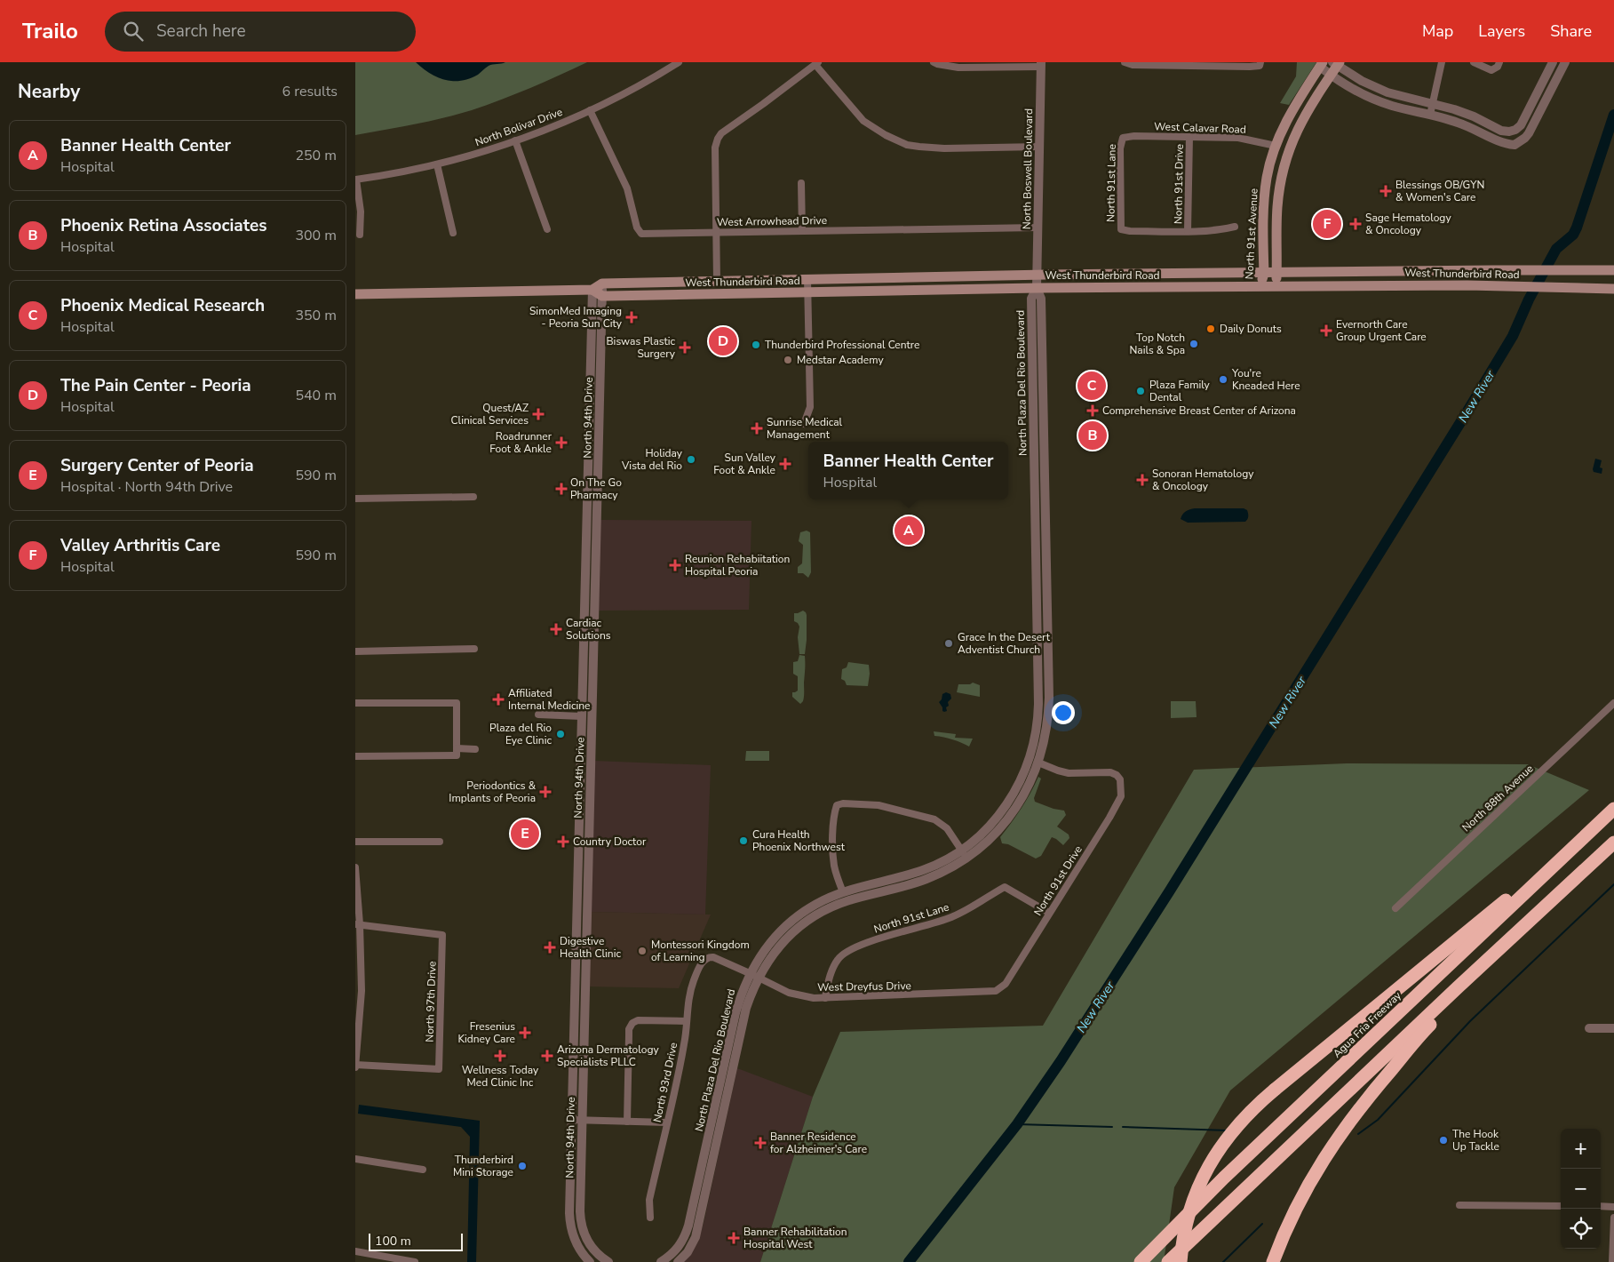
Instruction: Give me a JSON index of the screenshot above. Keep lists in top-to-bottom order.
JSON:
{
  "streets": {
    "highway": ["Agua Fria Freeway"],
    "main road": ["North 91st Avenue", "West Thunderbird Road"],
    "street": [
      "North Bolivar Drive",
      "West Calavar Road",
      "North Boswell Boulevard",
      "North 91st Lane",
      "North 91st Drive",
      "West Arrowhead Drive",
      "North Plaza Del Rio Boulevard",
      "North 94th Drive",
      "North 88th Avenue",
      "West Dreyfus Drive",
      "North 97th Drive",
      "North 93rd Drive"
    ]
  },
  "crossings": [
    ["North Bolivar Drive", "West Arrowhead Drive"],
    ["West Calavar Road", "North 91st Lane"],
    ["West Calavar Road", "North 91st Drive"],
    ["West Calavar Road", "North 91st Avenue"],
    ["North Boswell Boulevard", "West Arrowhead Drive"],
    ["North Boswell Boulevard", "West Thunderbird Road"],
    ["North 91st Lane", "North 91st Drive"],
    ["North 91st Lane", "West Dreyfus Drive"],
    ["North 91st Drive", "North Plaza Del Rio Boulevard"],
    ["North 91st Drive", "West Dreyfus Drive"],
    ["North 91st Avenue", "West Thunderbird Road"],
    ["West Thunderbird Road", "North Plaza Del Rio Boulevard"],
    ["West Thunderbird Road", "North 94th Drive"],
    ["North Plaza Del Rio Boulevard", "West Dreyfus Drive"],
    ["West Dreyfus Drive", "North 93rd Drive"]
  ],
  "water": ["New River"],
  "places": {
    "health": [
      "Blessings OB/GYN & Women's Care",
      "Sage Hematology & Oncology",
      "SimonMed Imaging - Peoria Sun City",
      "Evernorth Care Group Urgent Care",
      "Biswas Plastic Surgery",
      "Comprehensive Breast Center of Arizona",
      "Quest/AZ Clinical Services",
      "Sunrise Medical Management",
      "Roadrunner Foot & Ankle",
      "Sun Valley Foot & Ankle",
      "Sonoran Hematology & Oncology",
      "On The Go Pharmacy",
      "Reunion Rehabiitation Hospital Peoria",
      "Cardiac Solutions",
      "Affiliated Internal Medicine",
      "Periodontics & Implants of Peoria",
      "Country Doctor",
      "Digestive Health Clinic",
      "Fresenius Kidney Care",
      "Wellness Today Med Clinic Inc",
      "Arizona Dermatology Specialists PLLC",
      "Banner Residence for Alzheimer's Care",
      "Banner Rehabilitation Hospital West"
    ],
    "other": [
      "Daily Donuts",
      "Top Notch Nails & Spa",
      "Thunderbird Professional Centre",
      "Medstar Academy",
      "You're Kneaded Here",
      "Plaza Family Dental",
      "Holiday Vista del Rio",
      "Grace In the Desert Adventist Church",
      "Plaza del Rio Eye Clinic",
      "Cura Health Phoenix Northwest",
      "Montessori Kingdom of Learning",
      "The Hook Up Tackle",
      "Thunderbird Mini Storage"
    ]
  },
  "scale_bar": "100 m",
  "page": {
    "header": "Trailo",
    "search": "Search here",
    "nav": ["Map", "Layers", "Share"],
    "heading": ["Nearby", "6 results"],
    "list": [
      {
        "mark": "A",
        "name": "Banner Health Center",
        "note": "Hospital",
        "value": "250 m"
      },
      {
        "mark": "B",
        "name": "Phoenix Retina Associates",
        "note": "Hospital",
        "value": "300 m"
      },
      {
        "mark": "C",
        "name": "Phoenix Medical Research",
        "note": "Hospital",
        "value": "350 m"
      },
      {
        "mark": "D",
        "name": "The Pain Center - Peoria",
        "note": "Hospital",
        "value": "540 m"
      },
      {
        "mark": "E",
        "name": "Surgery Center of Peoria",
        "note": "Hospital · North 94th Drive",
        "value": "590 m"
      },
      {
        "mark": "F",
        "name": "Valley Arthritis Care",
        "note": "Hospital",
        "value": "590 m"
      }
    ],
    "pins": [
      "F",
      "D",
      "C",
      "B",
      "A",
      "E"
    ],
    "popup": ["Banner Health Center", "Hospital"],
    "map_buttons": ["+", "−"],
    "scale": "100 m"
  }
}
